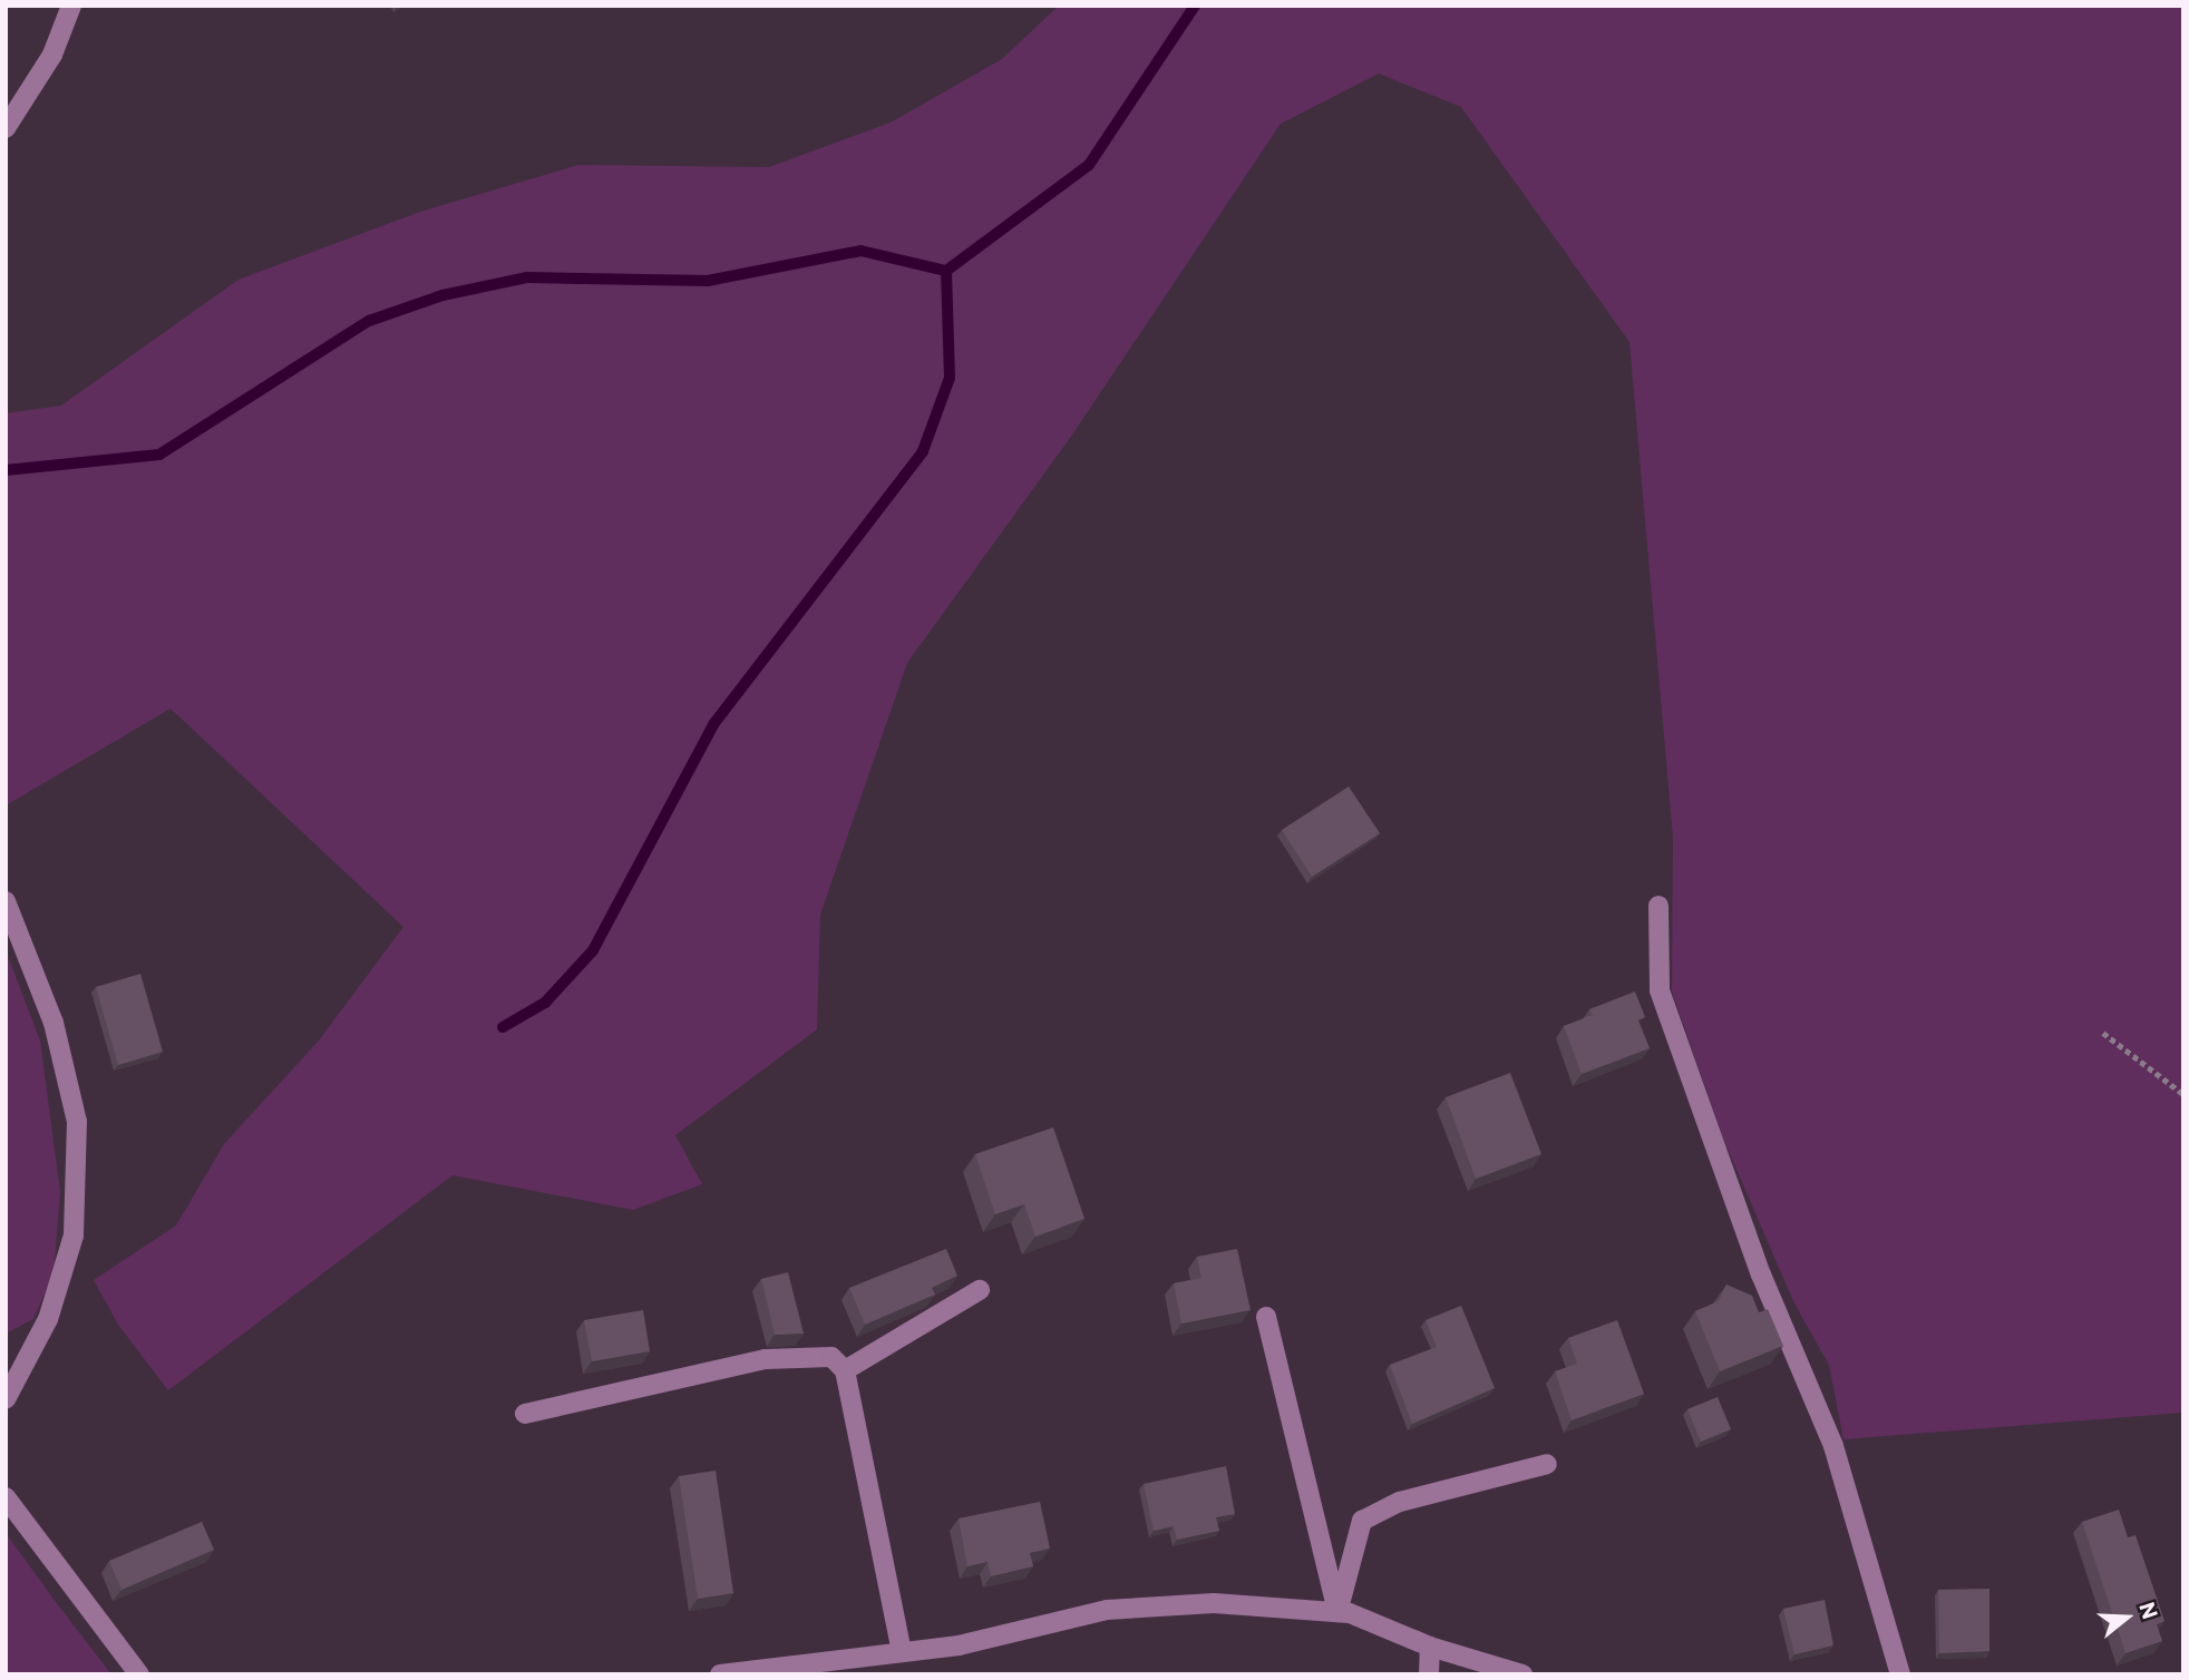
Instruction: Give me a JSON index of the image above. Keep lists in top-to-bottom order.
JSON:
{
  "north": "right"
}
